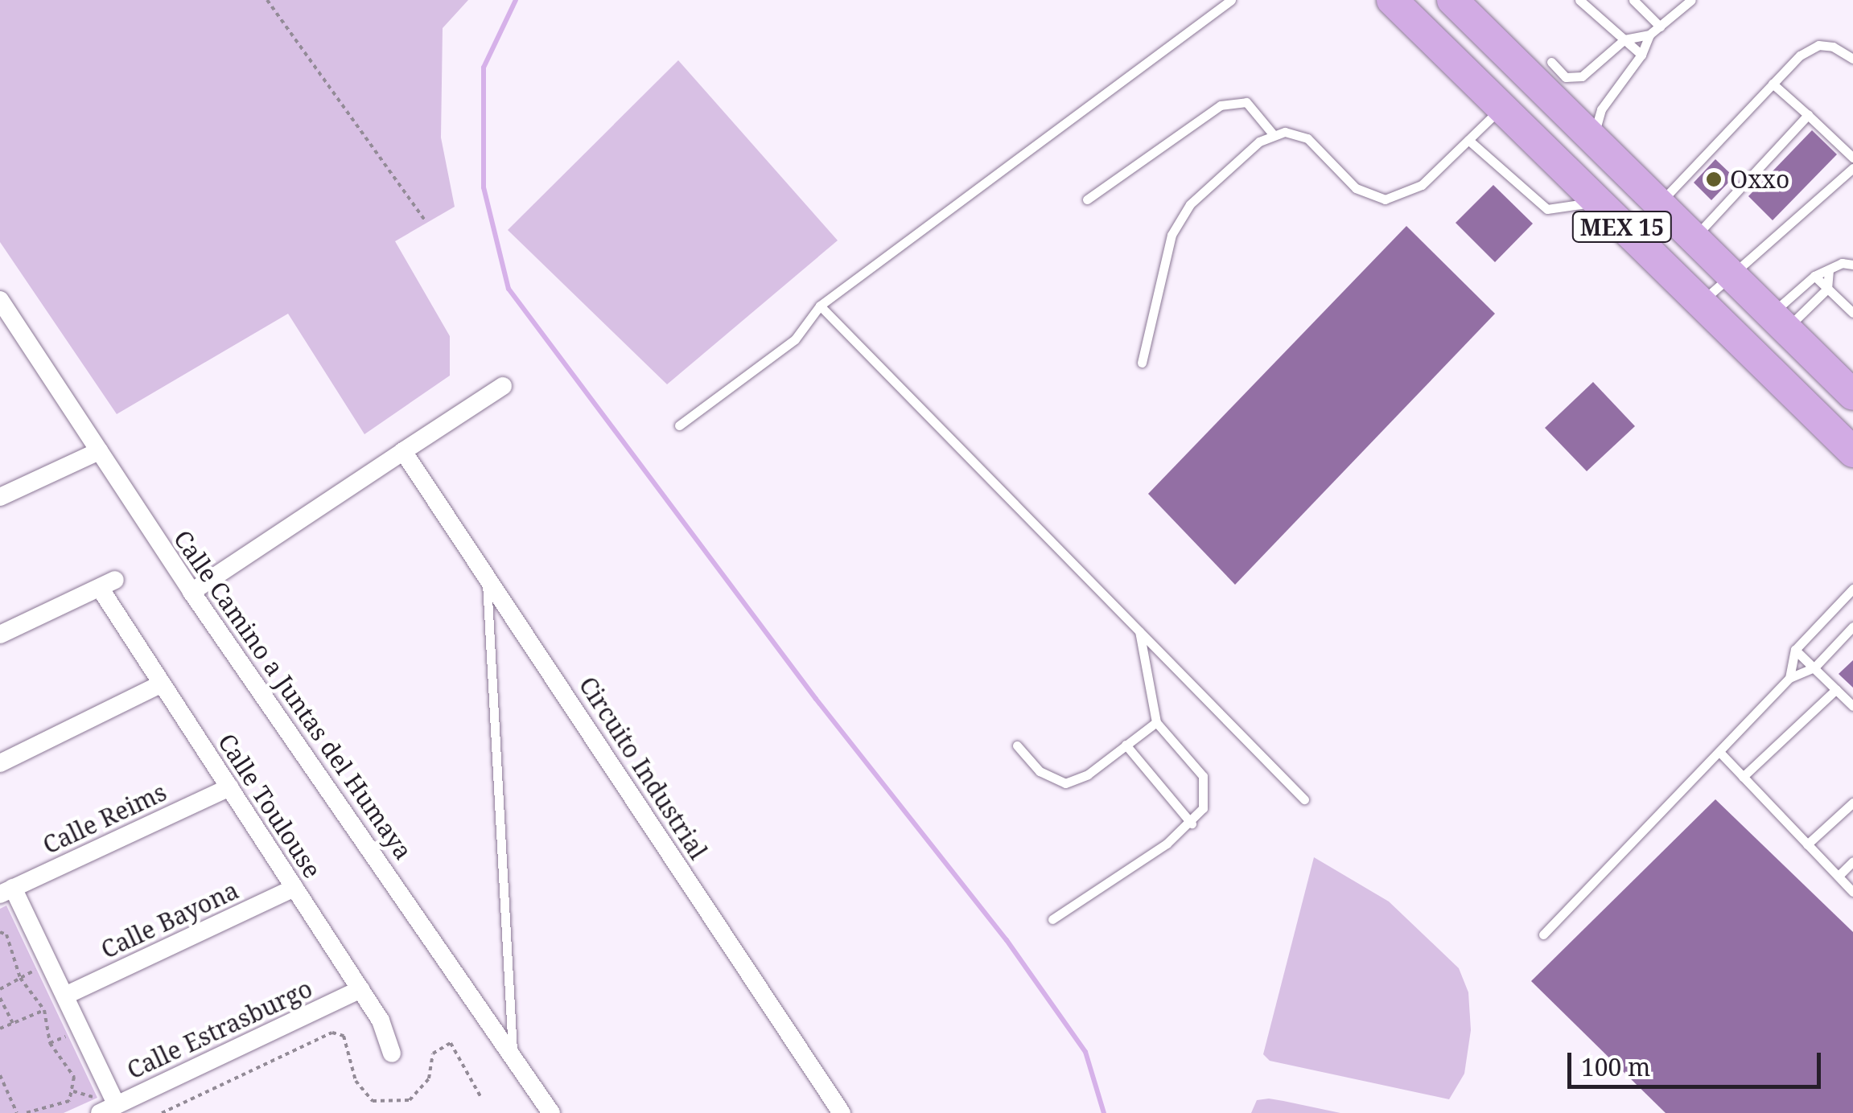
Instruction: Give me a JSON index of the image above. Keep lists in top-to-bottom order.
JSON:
{
  "streets": {
    "main road": ["MEX 15"],
    "street": [
      "Calle Camino a Juntas del Humaya",
      "Circuito Industrial",
      "Calle Toulouse",
      "Calle Reims",
      "Calle Bayona",
      "Calle Estrasburgo"
    ]
  },
  "crossings": [
    ["Calle Toulouse", "Calle Reims"],
    ["Calle Toulouse", "Calle Bayona"],
    ["Calle Toulouse", "Calle Estrasburgo"]
  ],
  "places": ["Oxxo"],
  "scale_bar": "100 m"
}
